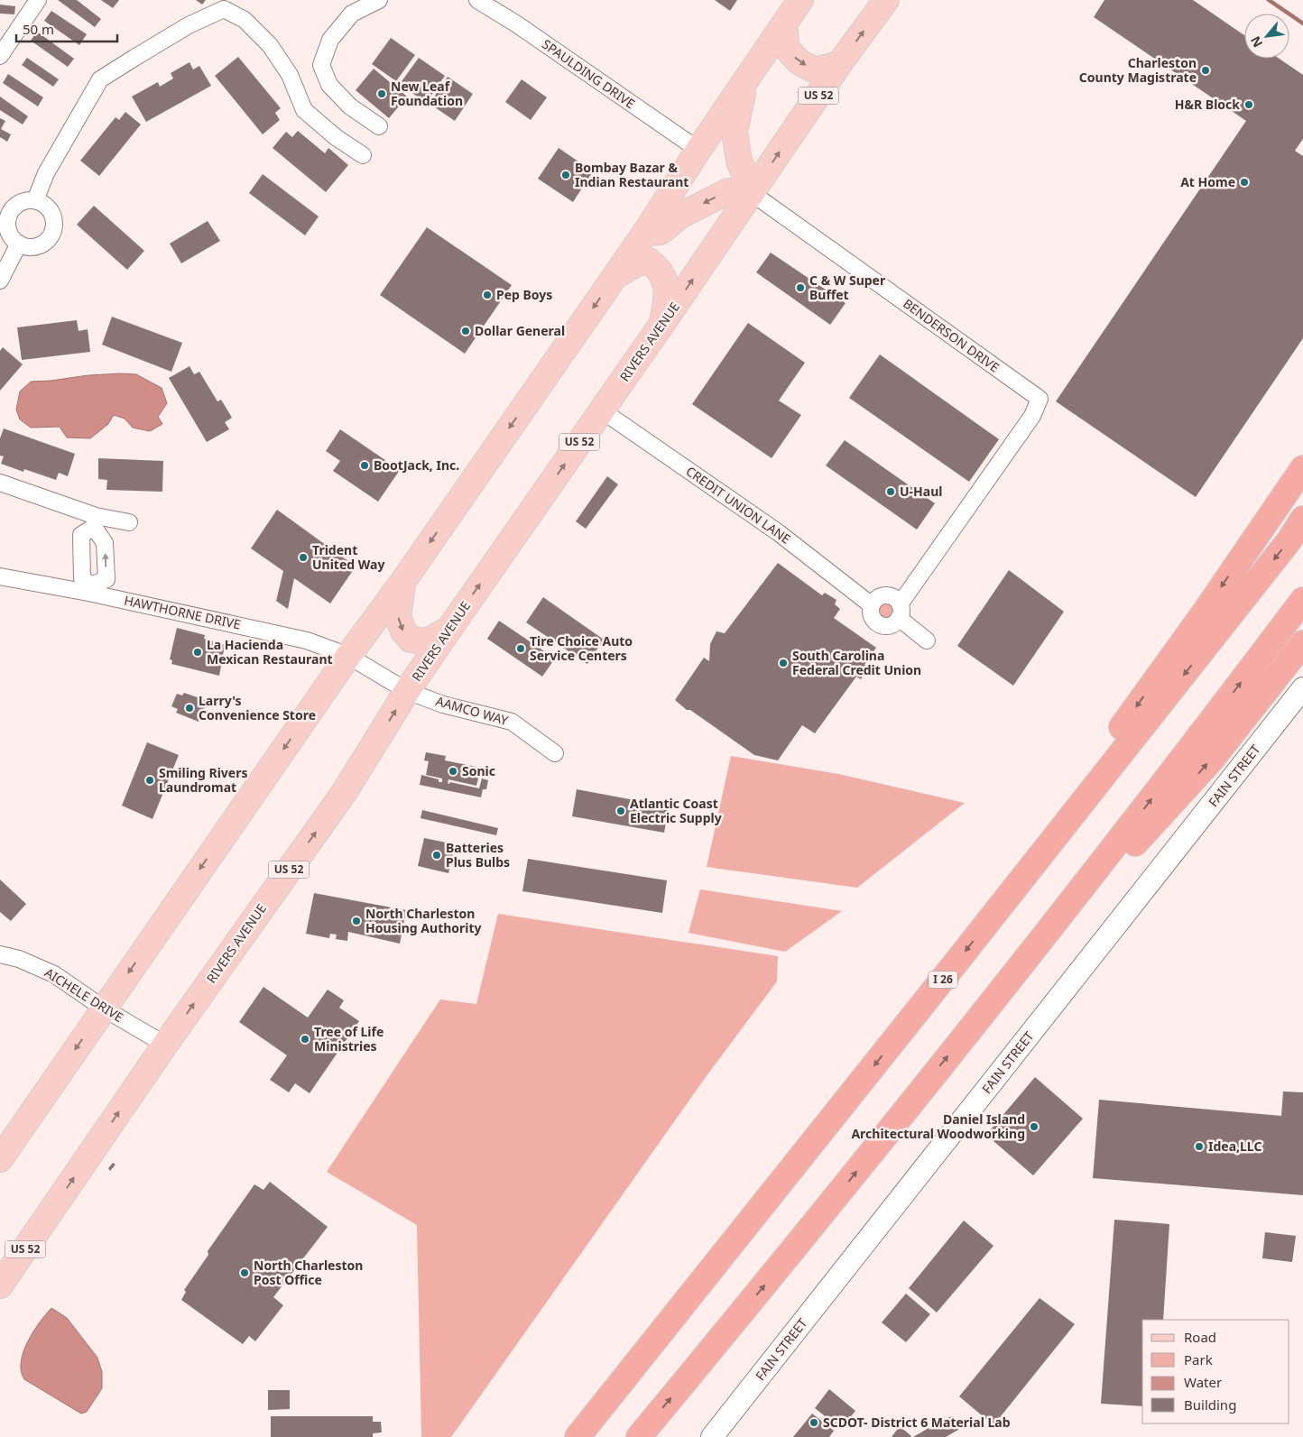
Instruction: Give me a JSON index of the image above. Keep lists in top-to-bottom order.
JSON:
{
  "streets": {
    "highway": ["I 26"],
    "main road": ["US 52", "RIVERS AVENUE"],
    "street": [
      "SPAULDING DRIVE",
      "BENDERSON DRIVE",
      "CREDIT UNION LANE",
      "HAWTHORNE DRIVE",
      "AAMCO WAY",
      "FAIN STREET",
      "AICHELE DRIVE"
    ]
  },
  "crossings": [
    ["BENDERSON DRIVE", "RIVERS AVENUE"],
    ["BENDERSON DRIVE", "CREDIT UNION LANE"],
    ["RIVERS AVENUE", "CREDIT UNION LANE"],
    ["RIVERS AVENUE", "HAWTHORNE DRIVE"],
    ["RIVERS AVENUE", "AAMCO WAY"],
    ["RIVERS AVENUE", "AICHELE DRIVE"],
    ["HAWTHORNE DRIVE", "AAMCO WAY"]
  ],
  "places": [
    "Charleston County Magistrate",
    "New Leaf Foundation",
    "H&R Block",
    "Bombay Bazar & Indian Restaurant",
    "At Home",
    "C & W Super Buffet",
    "Pep Boys",
    "Dollar General",
    "BootJack, Inc.",
    "U-Haul",
    "Trident United Way",
    "Tire Choice Auto Service Centers",
    "La Hacienda Mexican Restaurant",
    "South Carolina Federal Credit Union",
    "Larry's Convenience Store",
    "Sonic",
    "Smiling Rivers Laundromat",
    "Atlantic Coast Electric Supply",
    "Batteries Plus Bulbs",
    "North Charleston Housing Authority",
    "Tree of Life Ministries",
    "Daniel Island Architectural Woodworking",
    "Idea,LLC",
    "North Charleston Post Office",
    "SCDOT- District 6 Material Lab"
  ],
  "legend": [
    "Road",
    "Park",
    "Water",
    "Building"
  ],
  "scale_bar": "50 m",
  "north": "bottom left"
}
